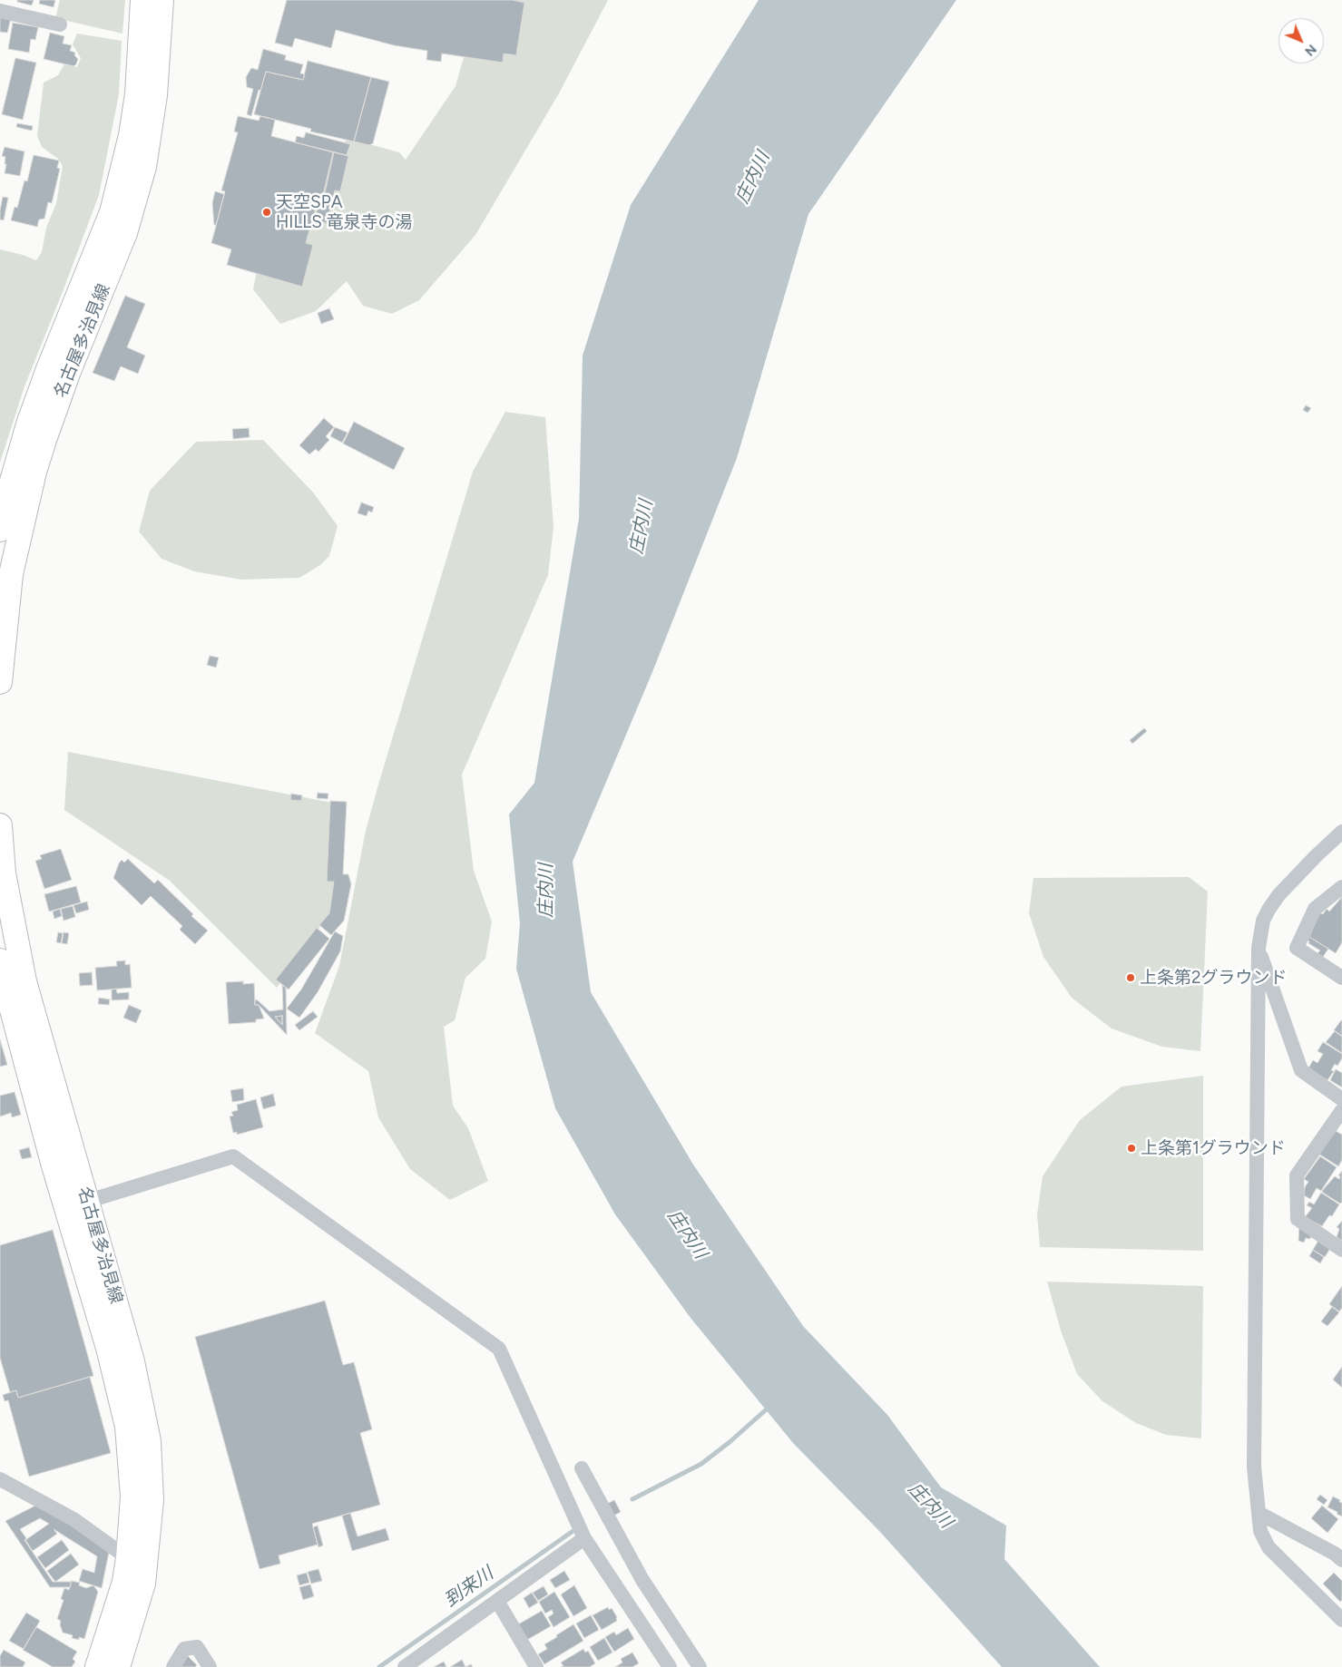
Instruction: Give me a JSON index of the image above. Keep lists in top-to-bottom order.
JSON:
{
  "streets": {
    "main road": ["名古屋多治見線"]
  },
  "water": ["庄内川", "到来川"],
  "places": ["天空SPA HILLS 竜泉寺の湯", "上条第2グラウンド", "上条第1グラウンド"],
  "north": "bottom right"
}
